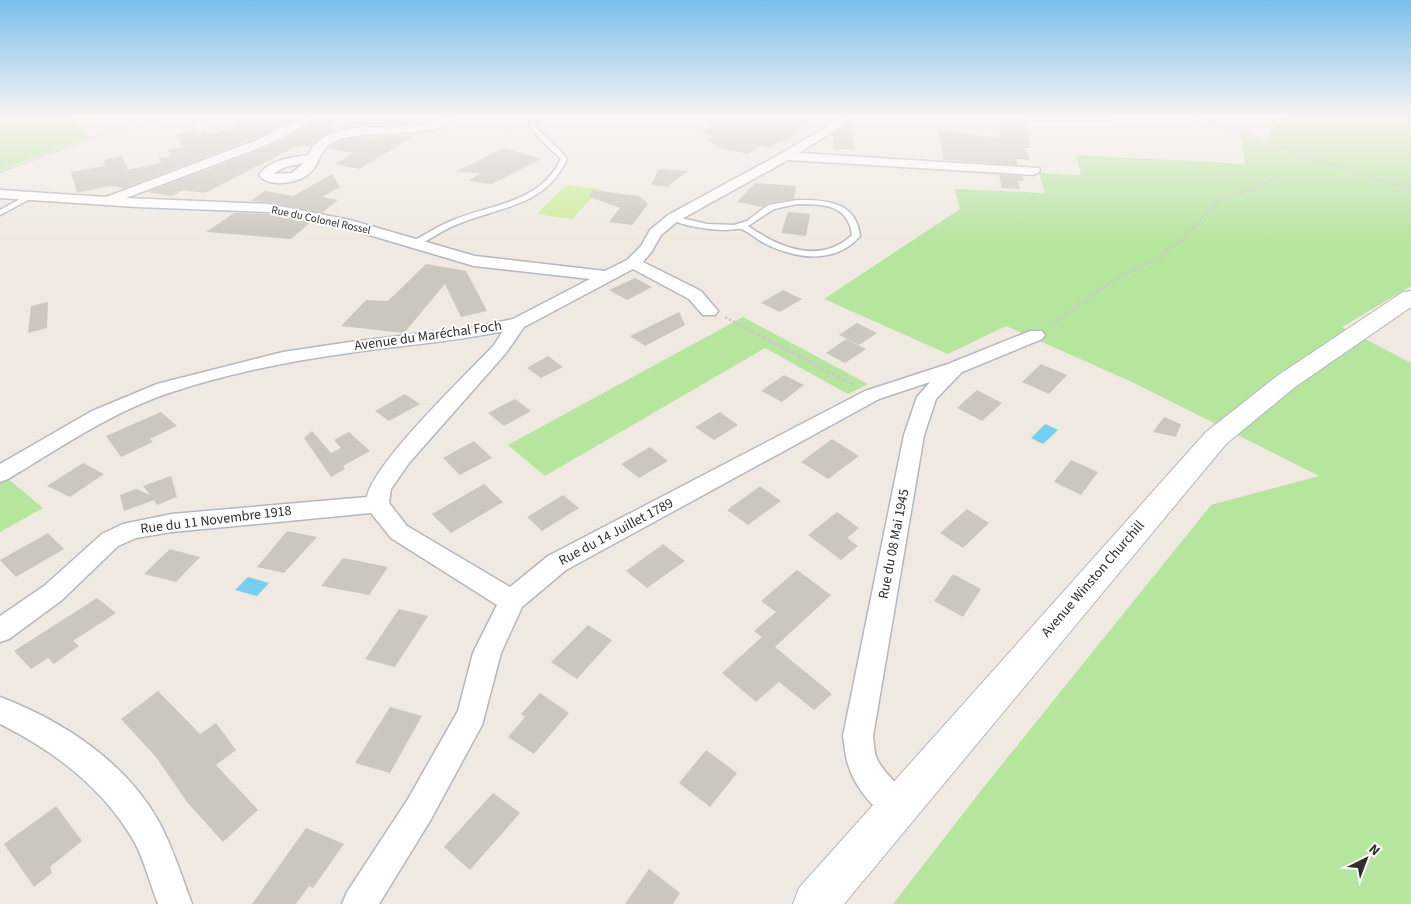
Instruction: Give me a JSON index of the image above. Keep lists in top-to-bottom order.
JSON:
{
  "streets": {
    "main road": ["Avenue Winston Churchill"],
    "street": [
      "Rue du Colonel Rossel",
      "Avenue du Maréchal Foch",
      "Rue du 11 Novembre 1918",
      "Rue du 14 Juillet 1789",
      "Rue du 08 Mai 1945"
    ]
  },
  "crossings": [
    ["Rue du Colonel Rossel", "Avenue du Maréchal Foch"],
    ["Rue du 14 Juillet 1789", "Rue du 08 Mai 1945"],
    ["Rue du 08 Mai 1945", "Avenue Winston Churchill"]
  ],
  "north": "top right"
}
